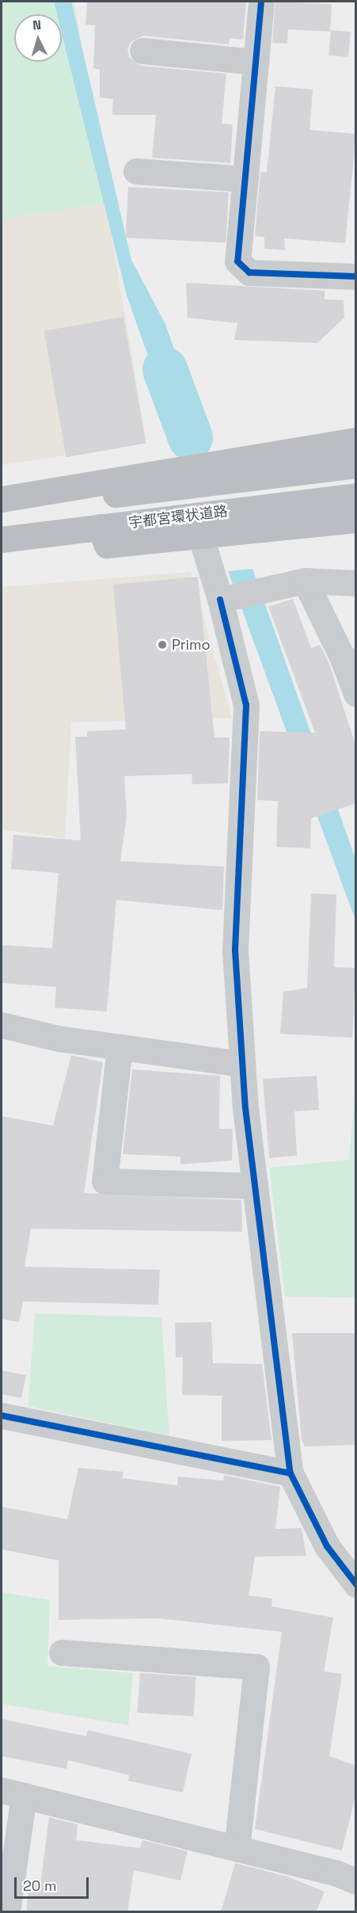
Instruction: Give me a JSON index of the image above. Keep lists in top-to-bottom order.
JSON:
{
  "streets": {
    "highway": ["宇都宮環状道路"]
  },
  "places": ["Primo"],
  "scale_bar": "20 m",
  "north": "top"
}
